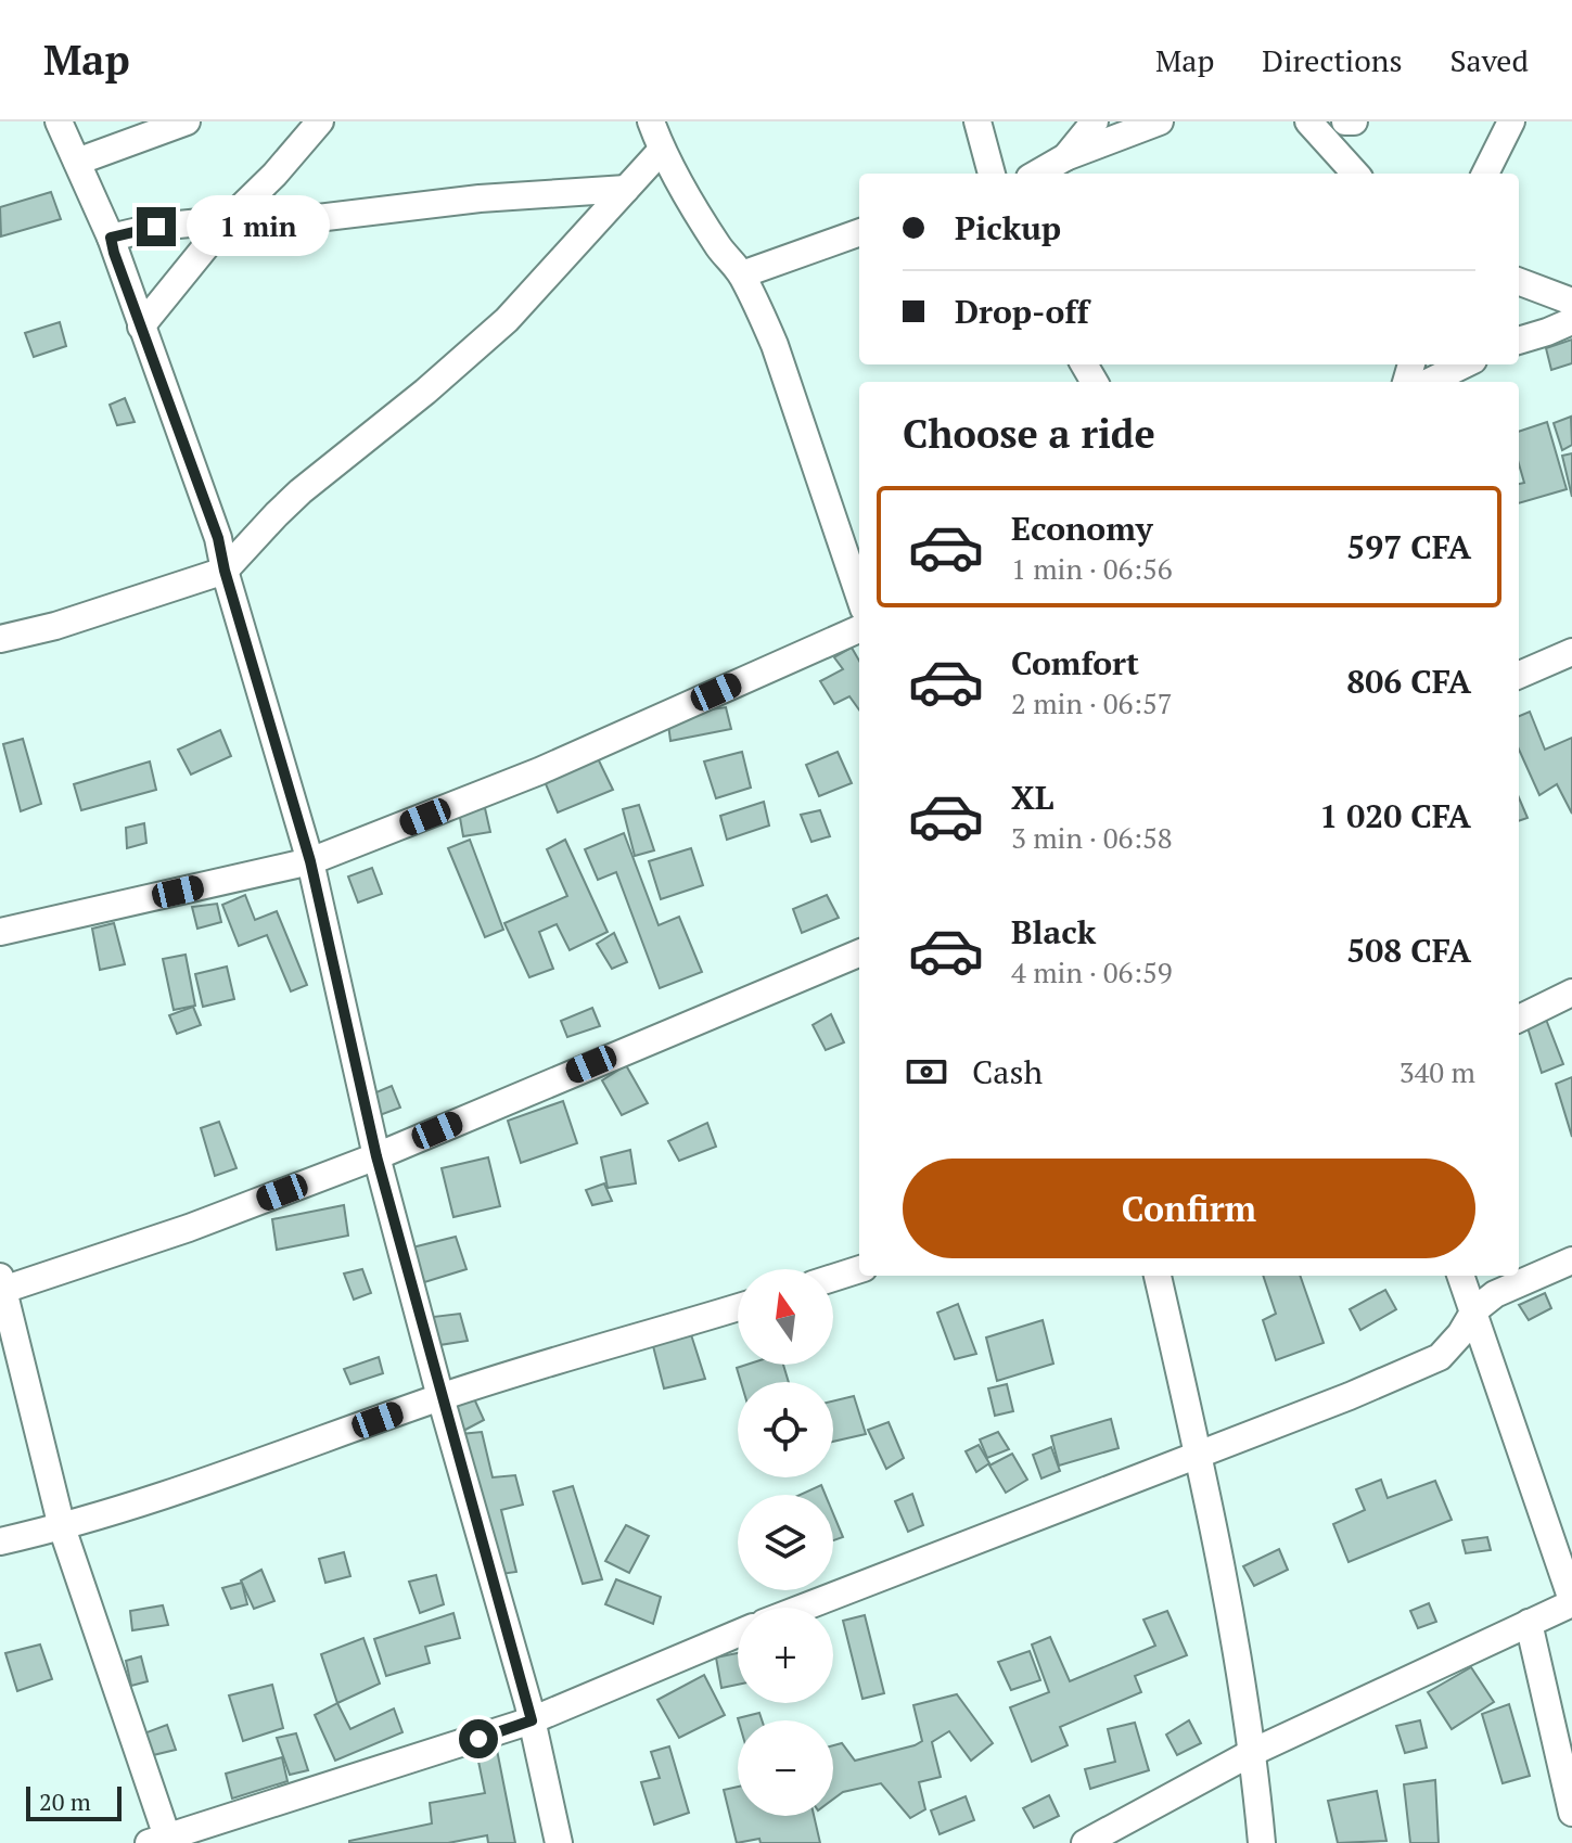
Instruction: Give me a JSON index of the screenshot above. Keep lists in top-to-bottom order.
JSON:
{
  "scale_bar": "20 m",
  "north": "top",
  "page": {
    "header": "Map",
    "nav": ["Map", "Directions", "Saved"],
    "banner": ["Pickup", "Drop-off"],
    "bubble": "1 min",
    "heading": "Choose a ride",
    "list": [
      {
        "name": "Economy",
        "note": "1 min · 06:56",
        "value": "597 CFA"
      },
      {
        "name": "Comfort",
        "note": "2 min · 06:57",
        "value": "806 CFA"
      },
      {
        "name": "XL",
        "note": "3 min · 06:58",
        "value": "1 020 CFA"
      },
      {
        "name": "Black",
        "note": "4 min · 06:59",
        "value": "508 CFA"
      }
    ],
    "pay": ["Cash", "340 m"],
    "buttons": "Confirm",
    "map_buttons": ["+", "−"],
    "scale": "20 m"
  }
}
